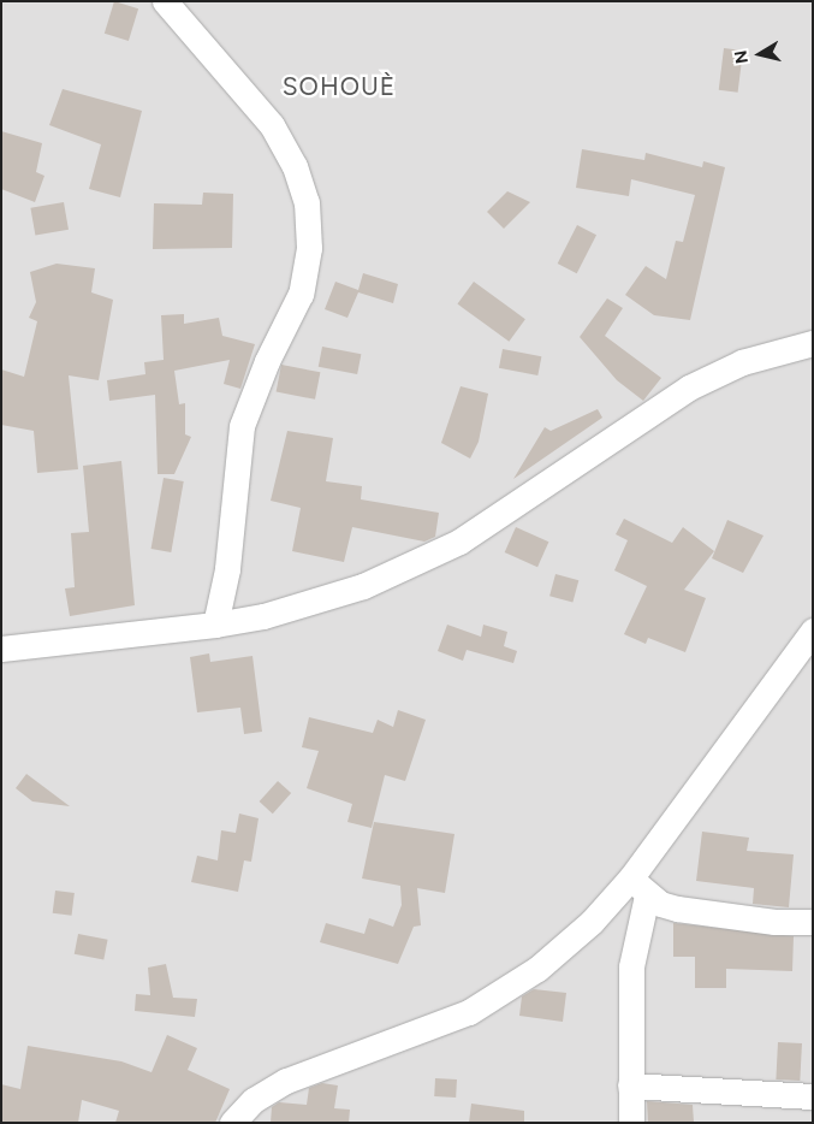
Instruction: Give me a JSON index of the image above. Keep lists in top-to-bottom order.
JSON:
{
  "districts": ["SOHOUÈ"],
  "north": "left"
}
